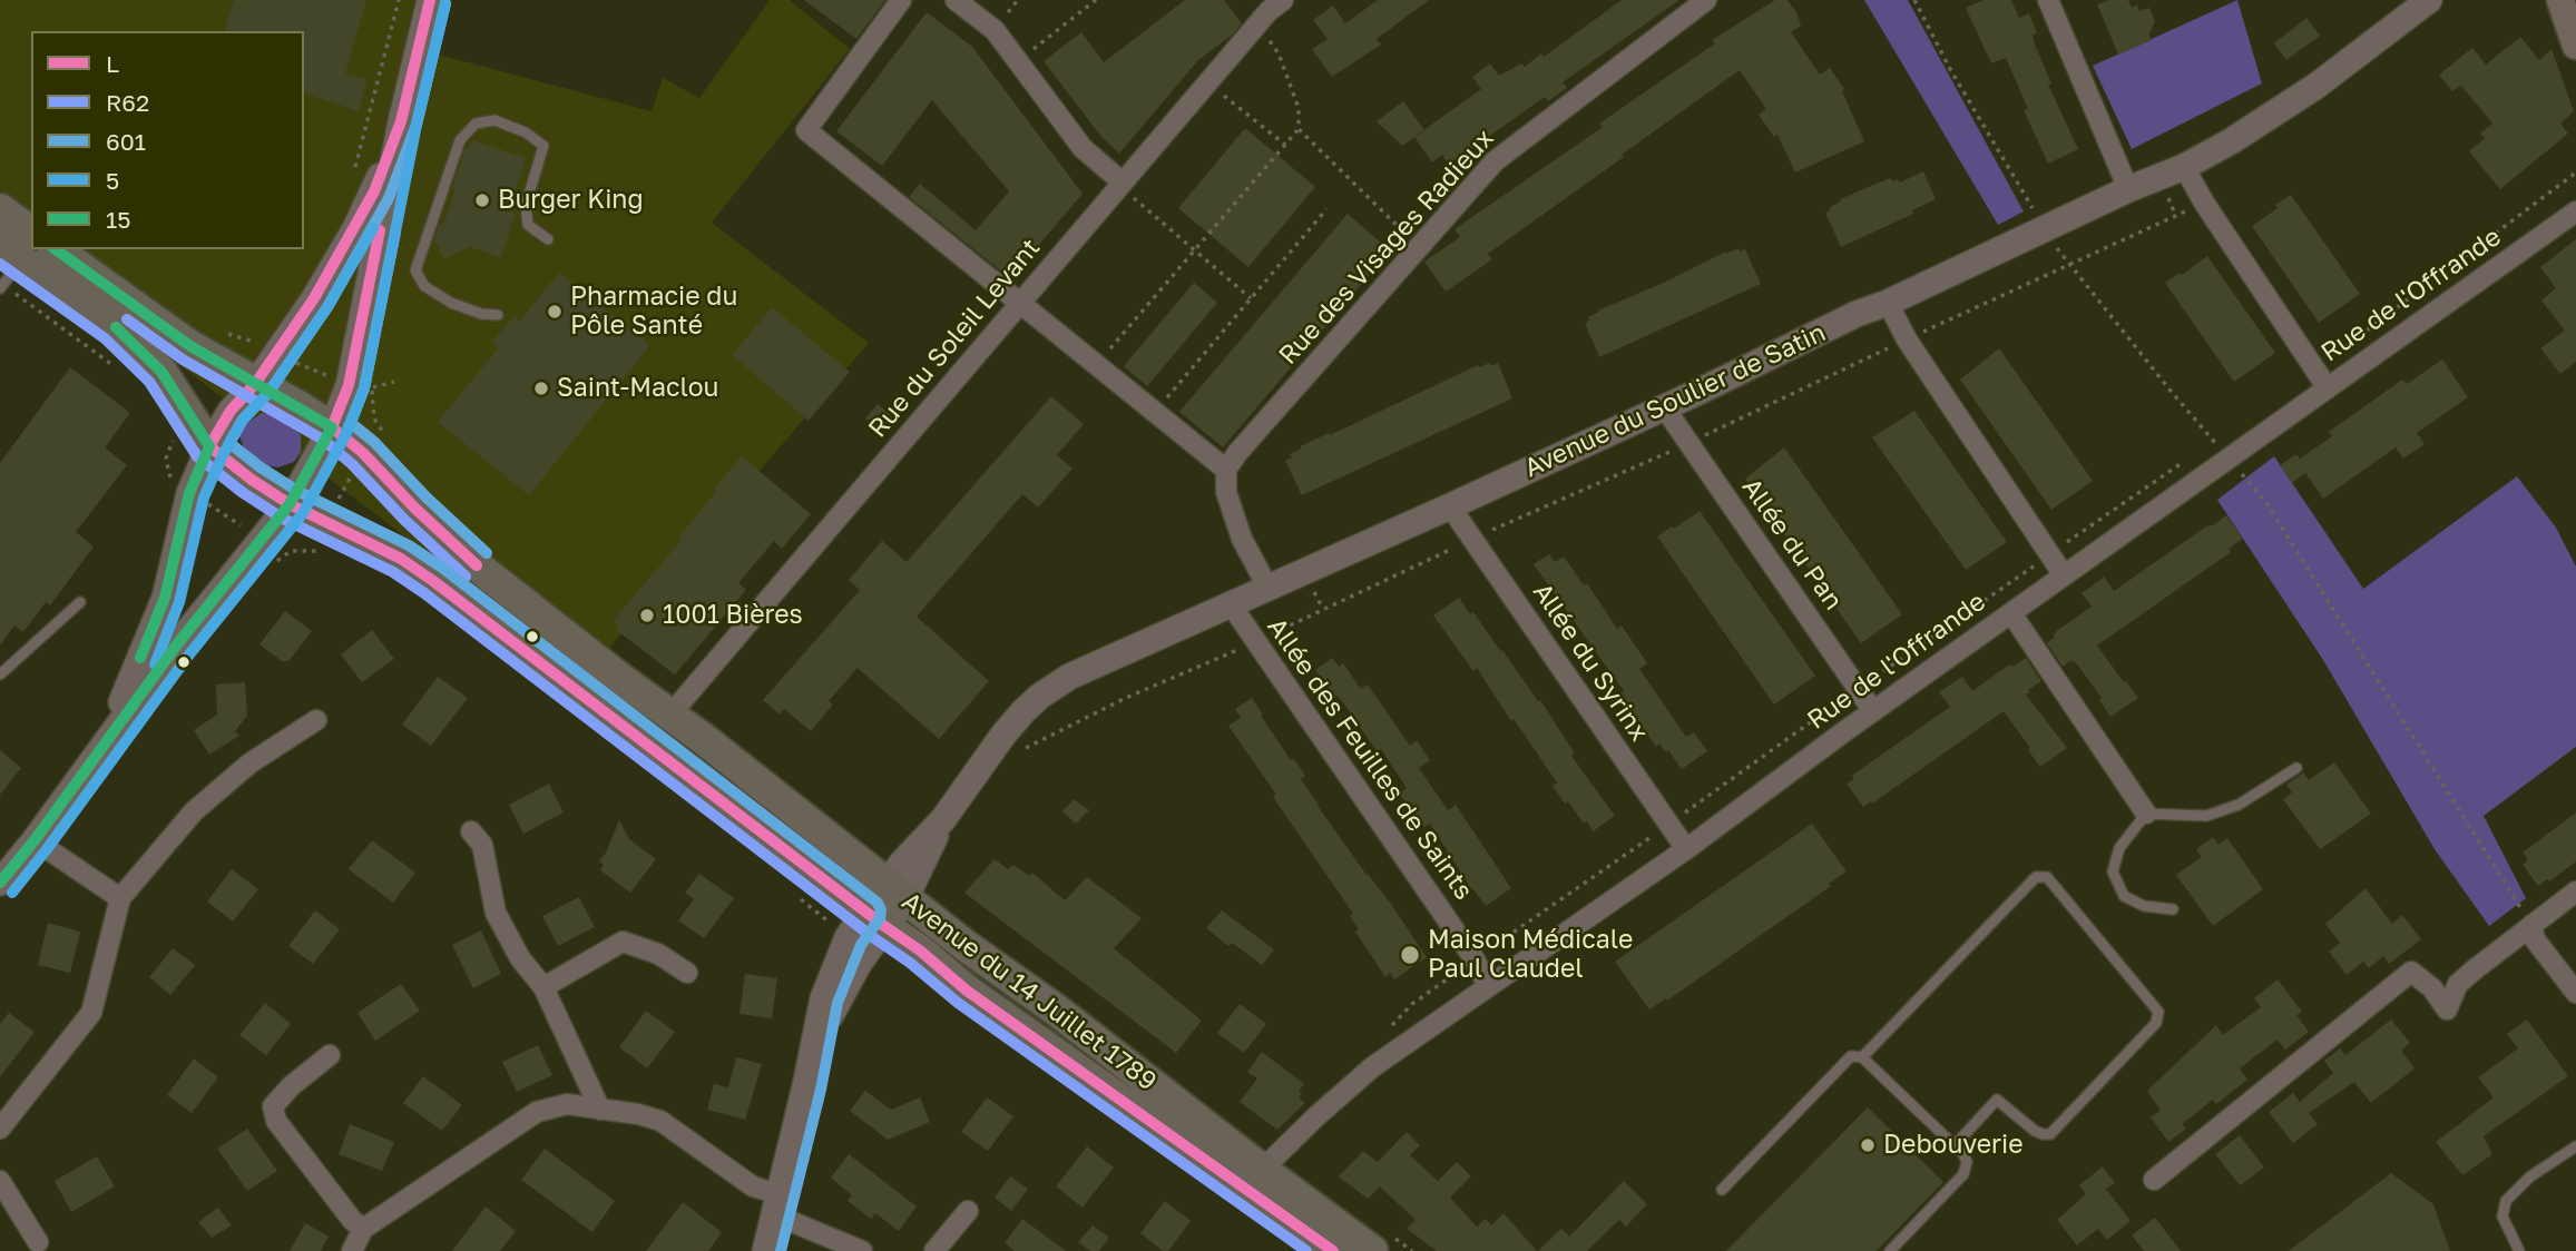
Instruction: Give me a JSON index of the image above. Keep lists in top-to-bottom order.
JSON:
{
  "streets": {
    "main road": ["Avenue du 14 Juillet 1789"],
    "street": [
      "Rue des Visages Radieux",
      "Rue de l'Offrande",
      "Rue du Soleil Levant",
      "Avenue du Soulier de Satin",
      "Allée du Pan",
      "Allée du Syrinx",
      "Allée des Feuilles de Saints"
    ]
  },
  "crossings": [
    ["Rue de l'Offrande", "Allée du Pan"],
    ["Rue de l'Offrande", "Allée du Syrinx"],
    ["Rue de l'Offrande", "Allée des Feuilles de Saints"],
    ["Rue de l'Offrande", "Avenue du 14 Juillet 1789"],
    ["Rue du Soleil Levant", "Avenue du 14 Juillet 1789"],
    ["Avenue du Soulier de Satin", "Allée du Pan"],
    ["Avenue du Soulier de Satin", "Allée du Syrinx"],
    ["Avenue du Soulier de Satin", "Allée des Feuilles de Saints"],
    ["Avenue du Soulier de Satin", "Avenue du 14 Juillet 1789"]
  ],
  "places": [
    "Burger King",
    "Pharmacie du Pôle Santé",
    "Saint-Maclou",
    "1001 Bières",
    "Maison Médicale Paul Claudel",
    "Debouverie"
  ],
  "lines": [
    "transit line L",
    "transit line 601",
    "transit line 5",
    "transit line 15",
    "transit line R62"
  ],
  "legend": [
    "L",
    "R62",
    "601",
    "5",
    "15"
  ]
}
